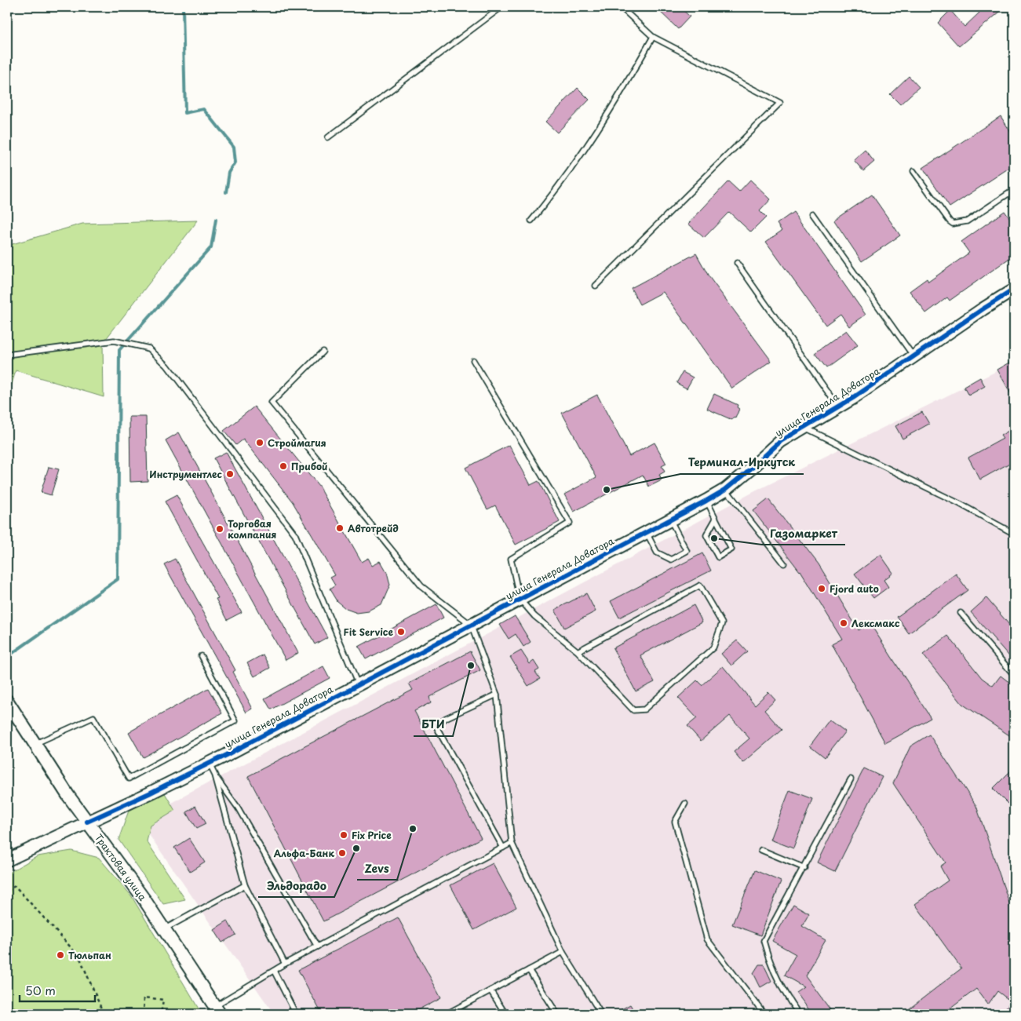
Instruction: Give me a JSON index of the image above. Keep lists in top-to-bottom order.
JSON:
{
  "streets": {
    "street": ["улица Генерала Доватора", "Трактовая улица"]
  },
  "crossings": [
    ["улица Генерала Доватора", "Трактовая улица"]
  ],
  "places": [
    "Строймагия",
    "Прибой",
    "Инструментлес",
    "Терминал-Иркутск",
    "Автотрейд",
    "Торговая компания",
    "Газомаркет",
    "Fjord auto",
    "Лексмакс",
    "Fit Service",
    "БТИ",
    "Zevs",
    "Fix Price",
    "Эльдорадо",
    "Альфа-Банк",
    "Тюльпан"
  ],
  "scale_bar": "50 m"
}
